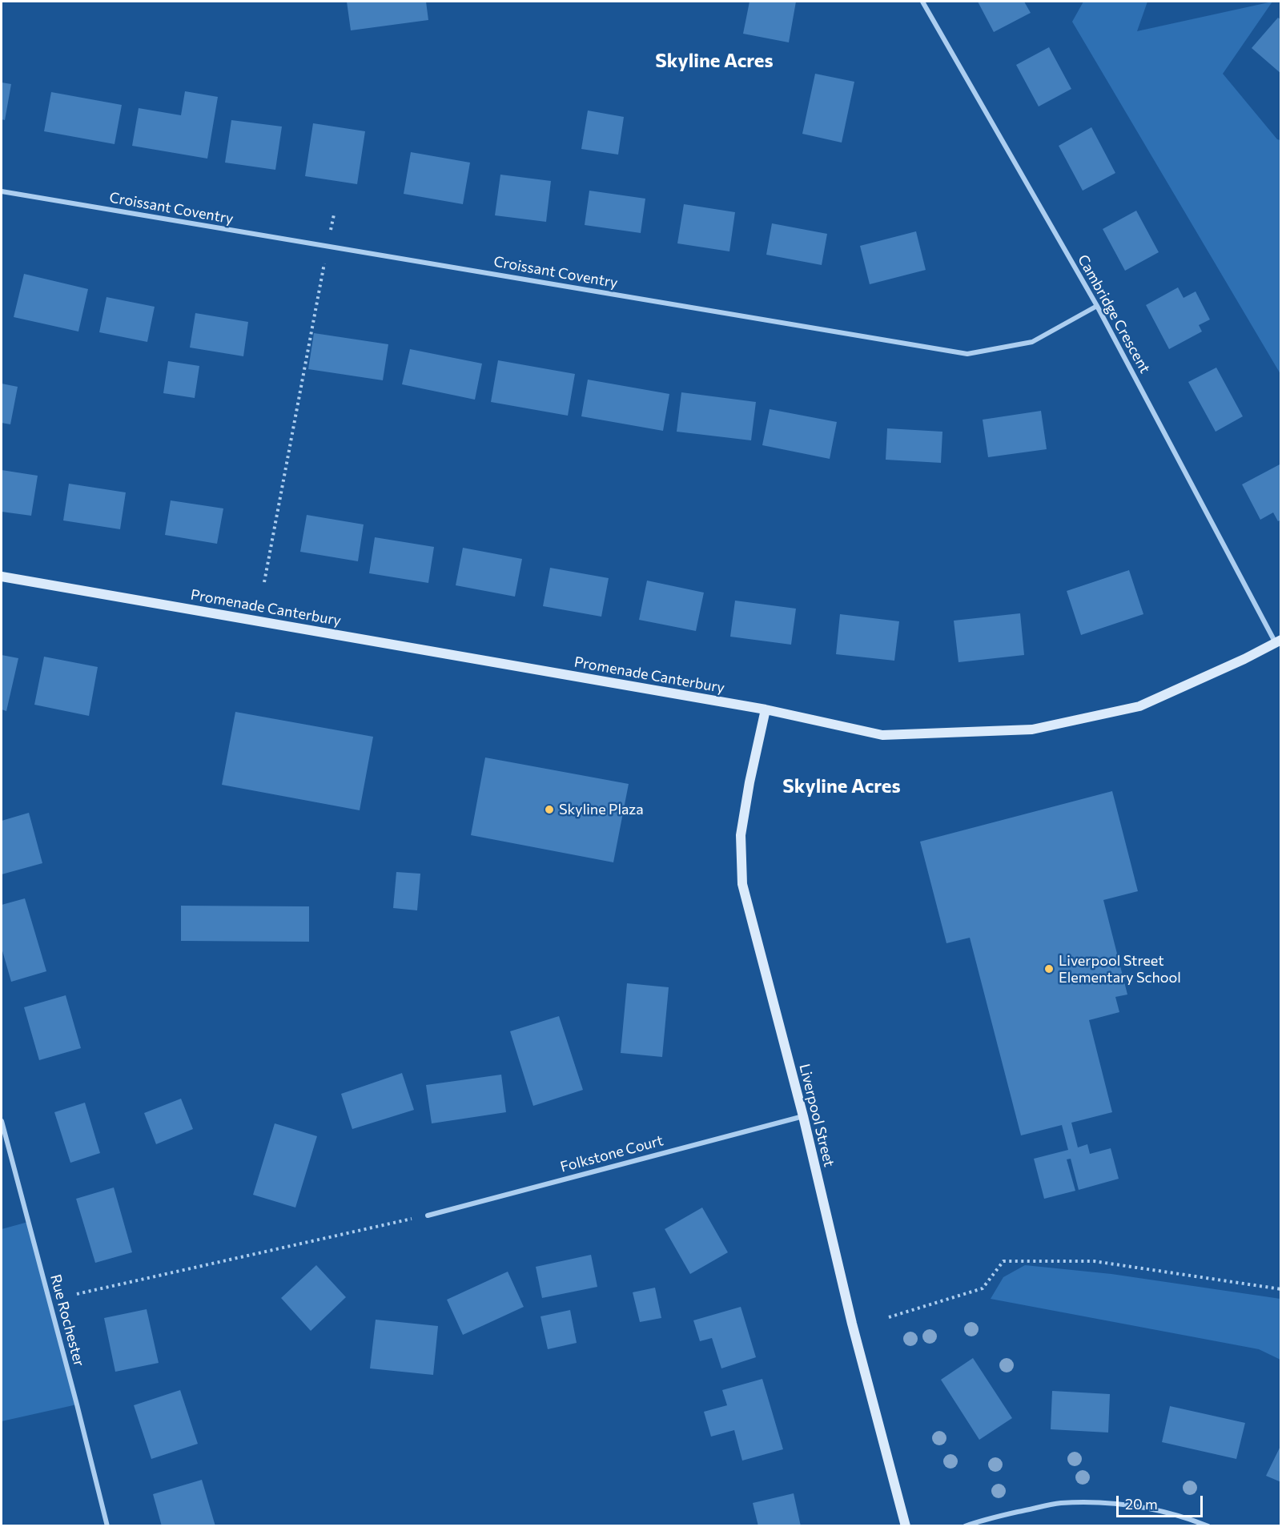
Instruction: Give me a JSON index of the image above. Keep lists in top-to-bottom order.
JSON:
{
  "streets": {
    "street": [
      "Croissant Coventry",
      "Cambridge Crescent",
      "Promenade Canterbury",
      "Liverpool Street",
      "Folkstone Court",
      "Rue Rochester"
    ]
  },
  "crossings": [
    ["Croissant Coventry", "Cambridge Crescent"],
    ["Cambridge Crescent", "Promenade Canterbury"],
    ["Promenade Canterbury", "Liverpool Street"],
    ["Liverpool Street", "Folkstone Court"]
  ],
  "districts": ["Skyline Acres", "Skyline Acres"],
  "places": ["Skyline Plaza", "Liverpool Street Elementary School"],
  "scale_bar": "20 m"
}
